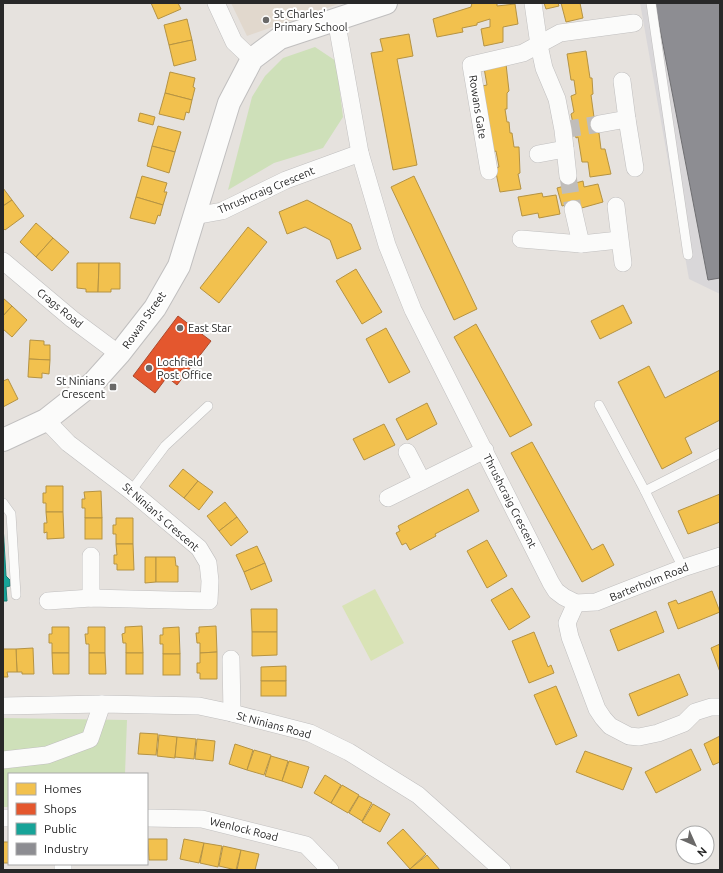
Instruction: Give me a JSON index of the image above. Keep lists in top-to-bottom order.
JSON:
{
  "streets": {
    "street": [
      "Rowans Gate",
      "Thrushcraig Crescent",
      "Crags Road",
      "Rowan Street",
      "St Ninian's Crescent",
      "Barterholm Road",
      "St Ninians Road",
      "Wenlock Road"
    ]
  },
  "crossings": [
    ["Thrushcraig Crescent", "Rowan Street"],
    ["Thrushcraig Crescent", "Barterholm Road"],
    ["Crags Road", "Rowan Street"],
    ["Rowan Street", "St Ninian's Crescent"]
  ],
  "places": {
    "other": ["St Charles' Primary School", "East Star", "Lochfield Post Office"],
    "transit": ["St Ninians Crescent"]
  },
  "legend": [
    "Homes",
    "Shops",
    "Public",
    "Industry"
  ],
  "north": "bottom right"
}
